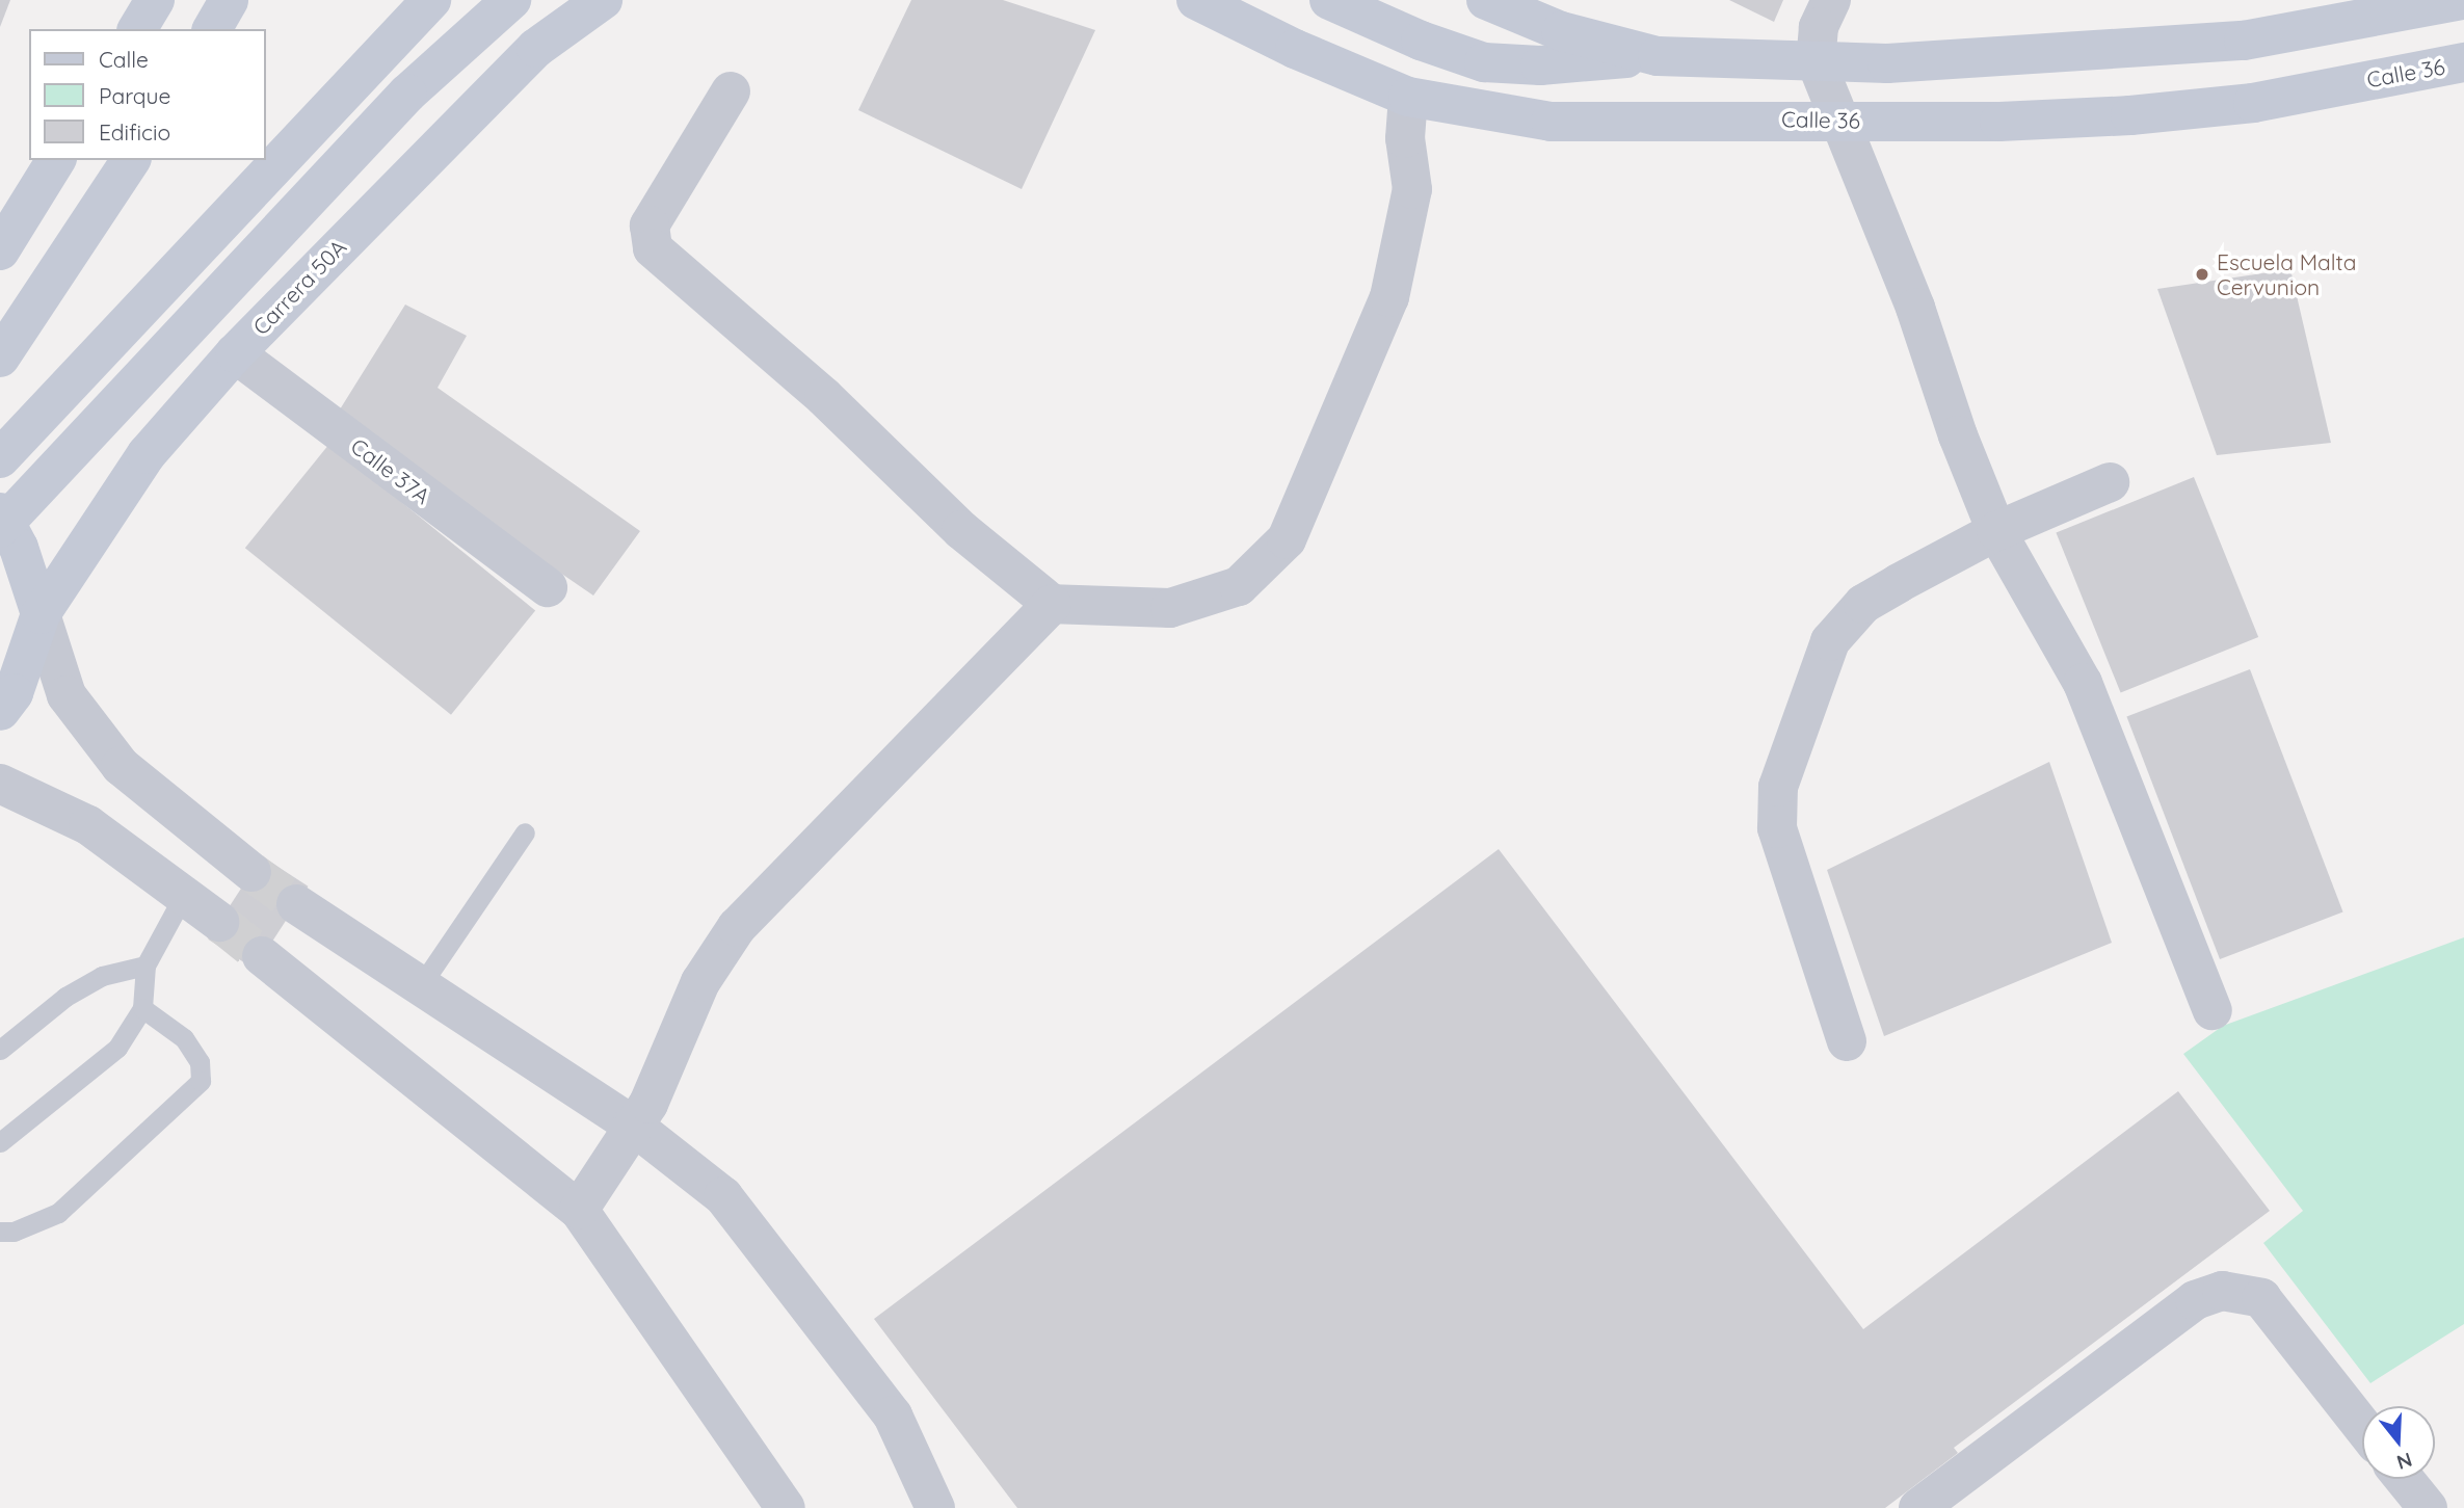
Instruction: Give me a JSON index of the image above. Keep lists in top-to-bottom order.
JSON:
{
  "streets": {
    "main road": ["Calle 36", "Carrera 50A"],
    "street": ["Calle 37A"]
  },
  "crossings": [
    ["Carrera 50A", "Calle 37A"]
  ],
  "places": ["Escuela Malta Cervunion"],
  "legend": ["Calle", "Parque", "Edificio"],
  "north": "bottom"
}
